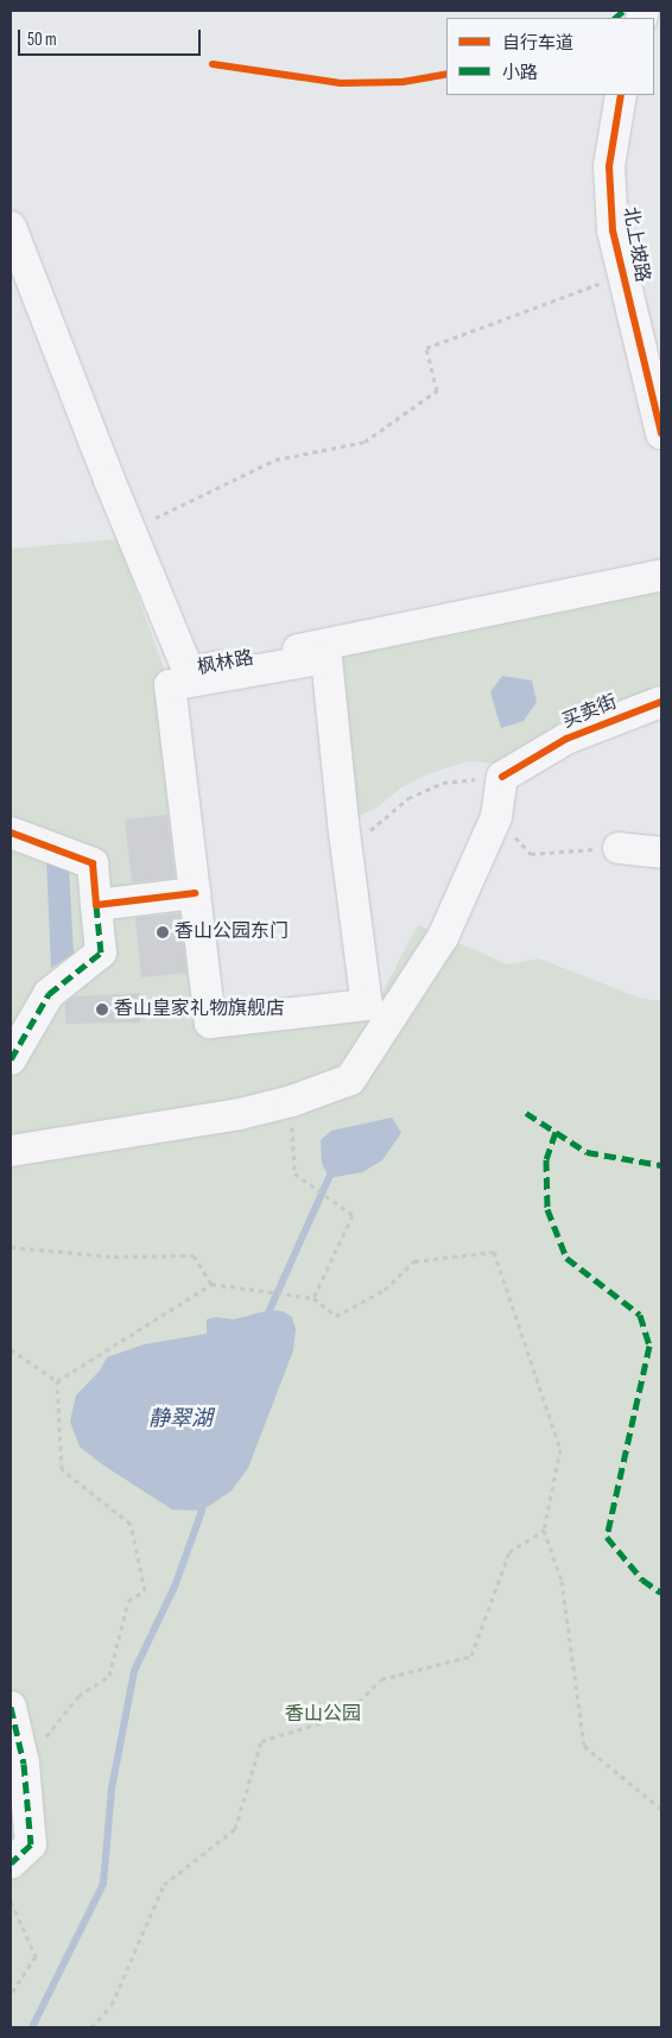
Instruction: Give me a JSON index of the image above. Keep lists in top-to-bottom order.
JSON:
{
  "streets": {
    "street": ["北上坡路", "枫林路", "买卖街"]
  },
  "water": ["静翠湖"],
  "parks": ["香山公园"],
  "places": ["香山公园东门", "香山皇家礼物旗舰店"],
  "legend": ["自行车道", "小路"],
  "scale_bar": "50 m"
}
